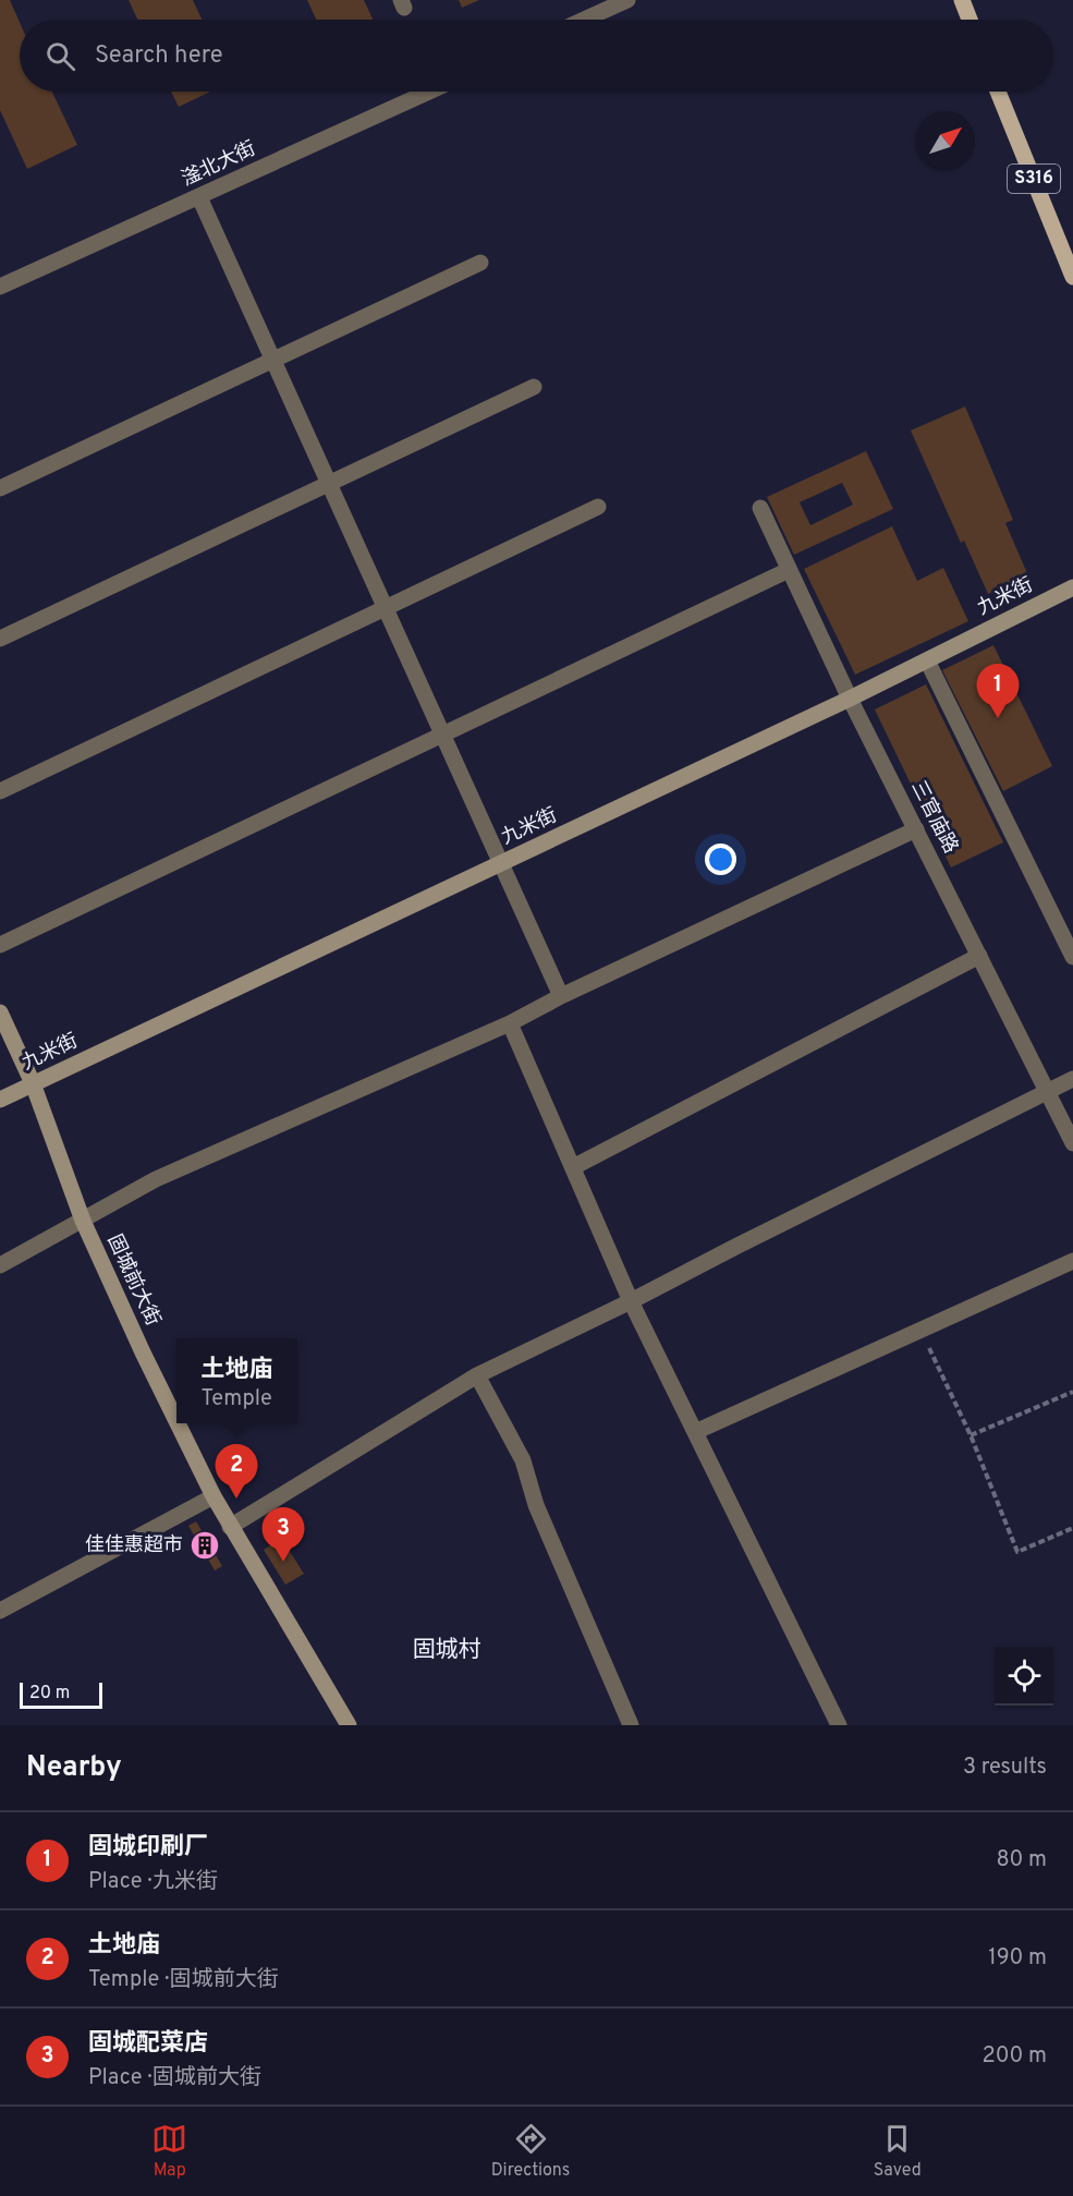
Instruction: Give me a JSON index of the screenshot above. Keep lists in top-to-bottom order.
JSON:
{
  "streets": {
    "main road": ["S316"],
    "street": [
      "滏北大街",
      "九米街",
      "三官庙路",
      "固城前大街"
    ]
  },
  "crossings": [
    ["九米街", "三官庙路"],
    ["九米街", "固城前大街"]
  ],
  "districts": ["固城村"],
  "places": {
    "building": ["佳佳惠超市"]
  },
  "scale_bar": "20 m",
  "north": "top right",
  "page": {
    "search": "Search here",
    "pins": ["1", "2", "3"],
    "popup": ["土地庙", "Temple"],
    "scale": "20 m",
    "heading": ["Nearby", "3 results"],
    "list": [
      {
        "mark": "1",
        "name": "固城印刷厂",
        "note": "Place · 九米街",
        "value": "80 m"
      },
      {
        "mark": "2",
        "name": "土地庙",
        "note": "Temple · 固城前大街",
        "value": "190 m"
      },
      {
        "mark": "3",
        "name": "固城配菜店",
        "note": "Place · 固城前大街",
        "value": "200 m"
      }
    ],
    "nav": ["Map", "Directions", "Saved"]
  }
}
